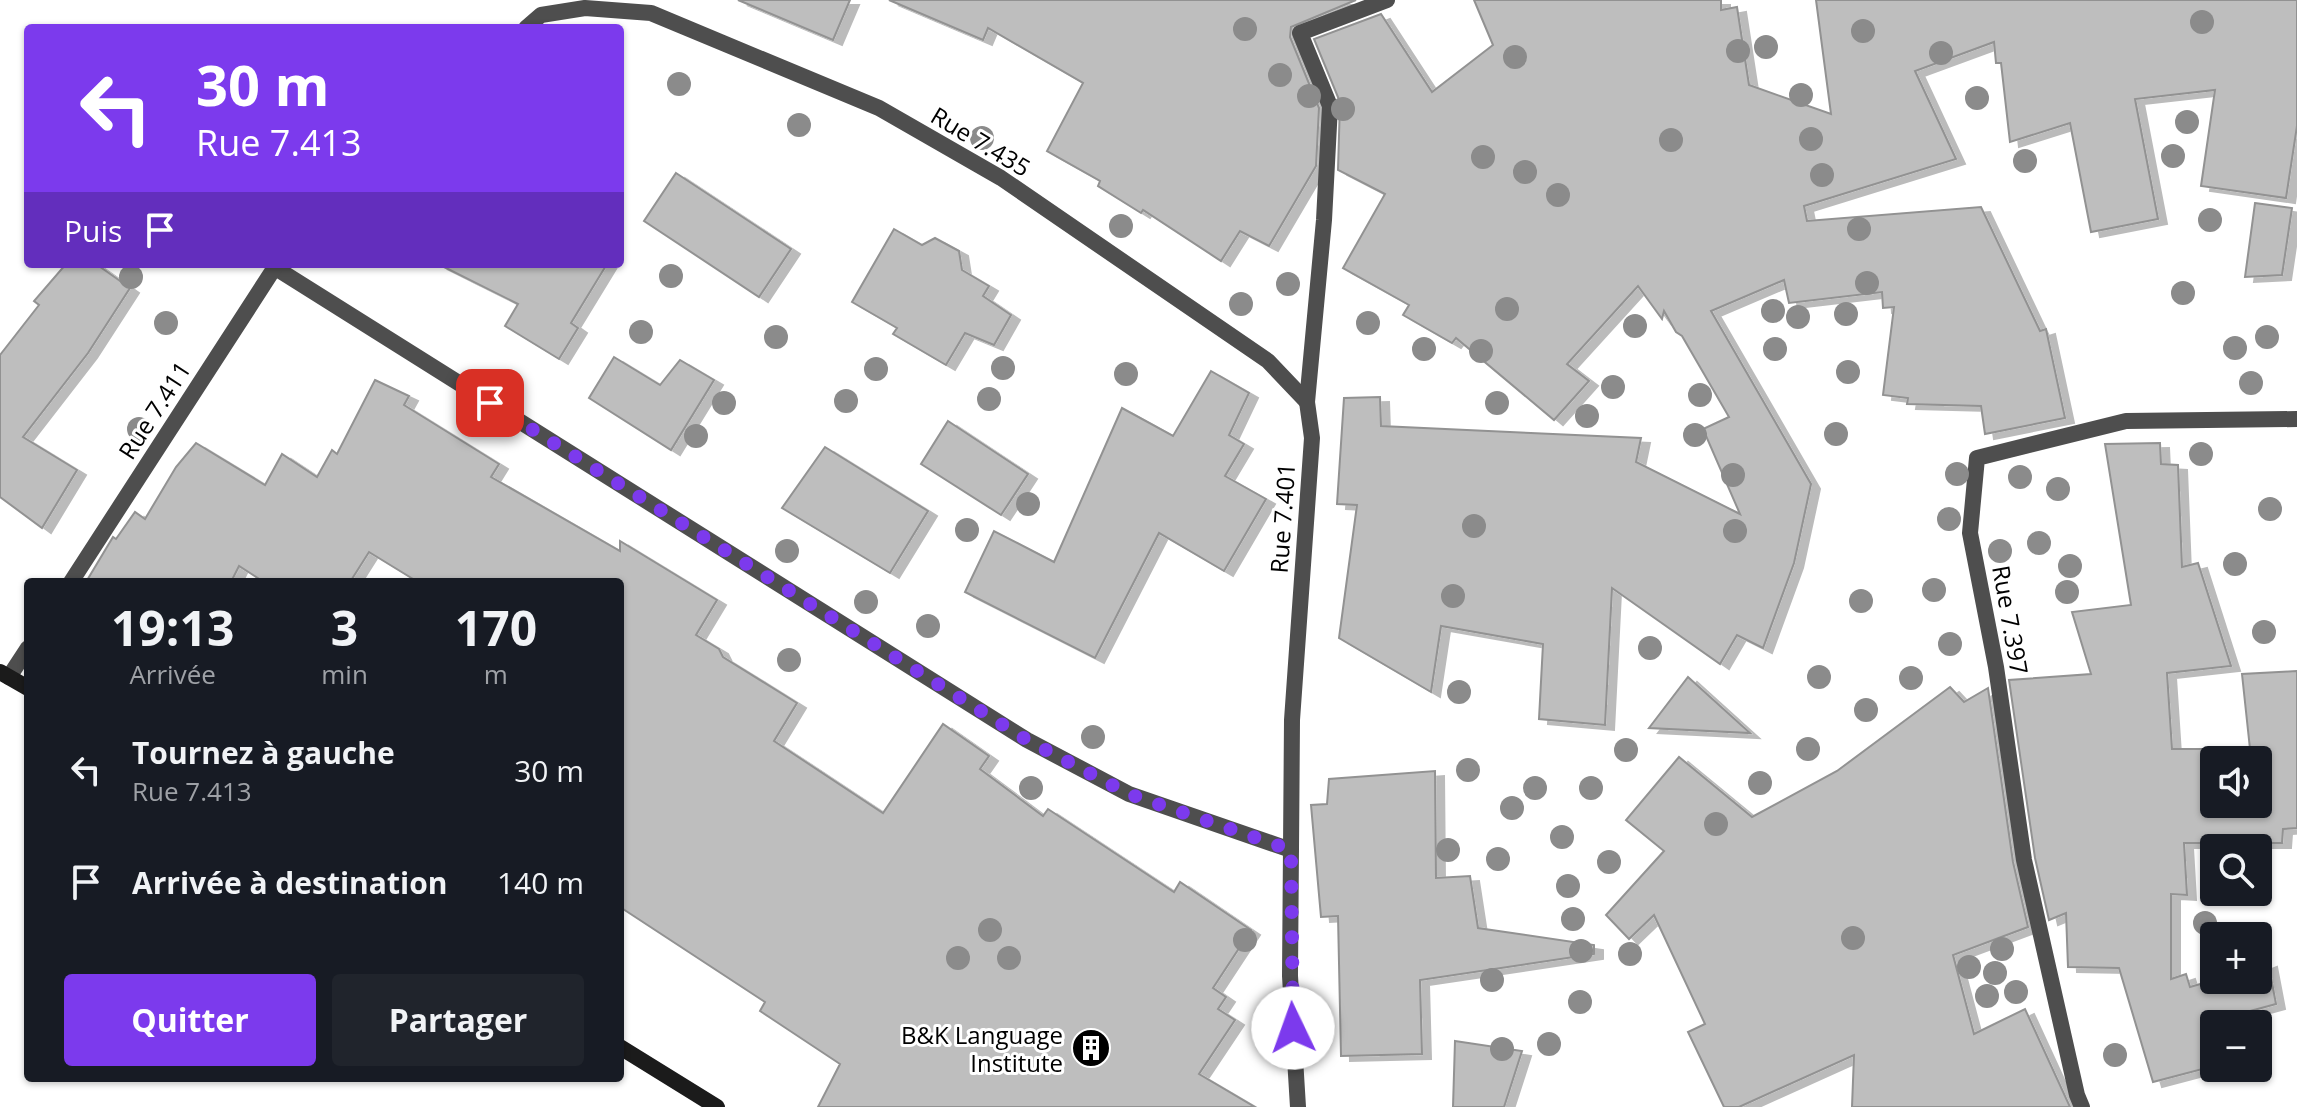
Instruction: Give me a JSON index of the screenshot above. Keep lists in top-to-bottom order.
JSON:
{
  "streets": {
    "street": [
      "Rue 7.435",
      "Rue 7.411",
      "Rue 7.401",
      "Rue 7.397"
    ]
  },
  "crossings": [
    ["Rue 7.435", "Rue 7.401"]
  ],
  "places": {
    "building": ["B&K Language Institute"]
  },
  "page": {
    "turn": ["30 m", "Rue 7.413"],
    "then": "Puis",
    "eta": [
      "19:13",
      "Arrivée",
      "3",
      "min",
      "170",
      "m"
    ],
    "list": [
      {
        "name": "Tournez à gauche",
        "note": "Rue 7.413",
        "value": "30 m"
      },
      {
        "name": "Arrivée à destination",
        "value": "140 m"
      }
    ],
    "map_buttons": ["+", "−"],
    "buttons": ["Quitter", "Partager"]
  }
}
